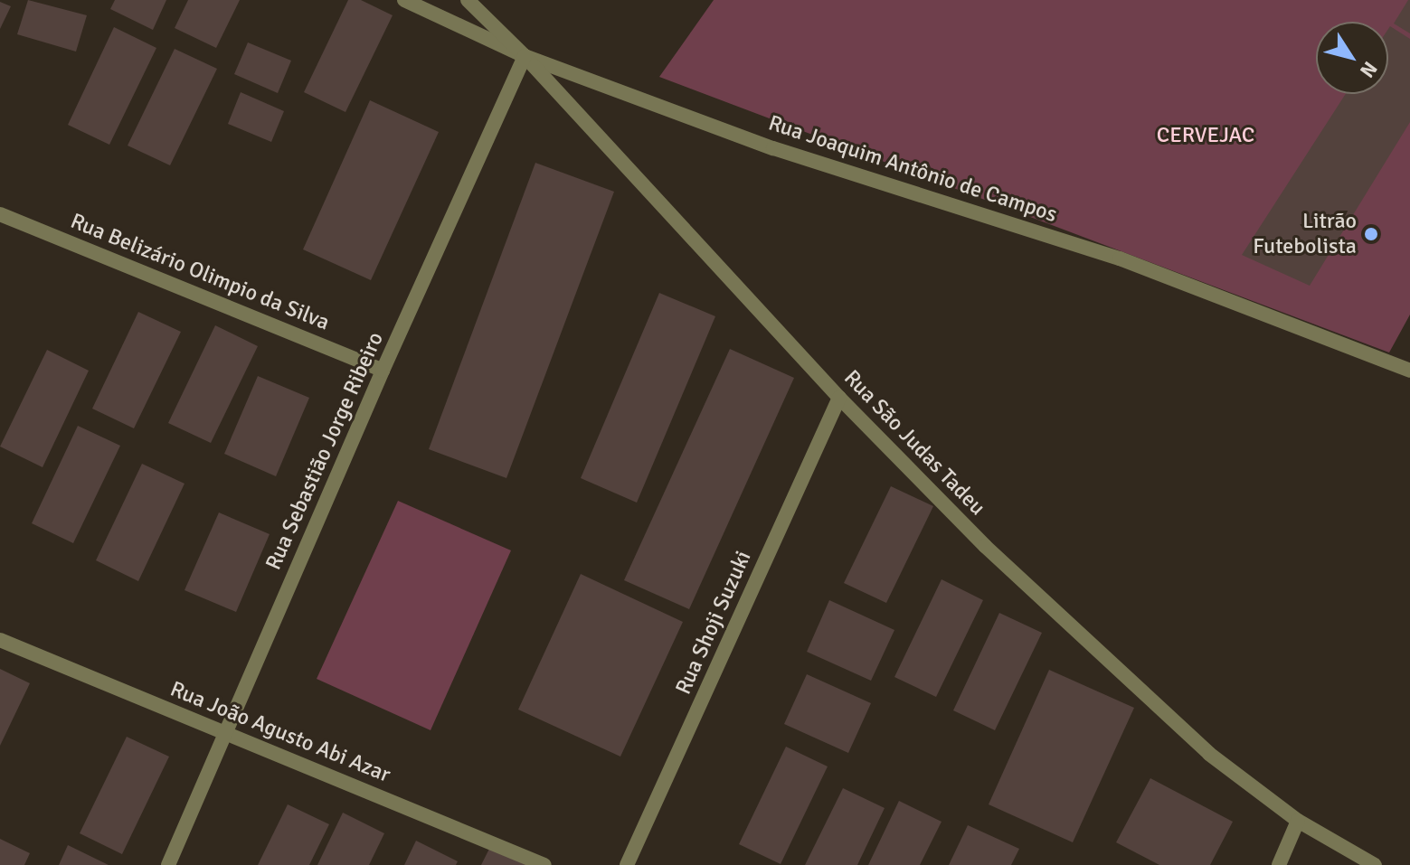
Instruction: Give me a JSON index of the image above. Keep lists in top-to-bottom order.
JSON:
{
  "streets": {
    "street": [
      "Rua Joaquim Antônio de Campos",
      "Rua Belizário Olimpio da Silva",
      "Rua São Judas Tadeu",
      "Rua Sebastião Jorge Ribeiro",
      "Rua Shoji Suzuki",
      "Rua João Agusto Abi Azar"
    ]
  },
  "crossings": [
    ["Rua Joaquim Antônio de Campos", "Rua São Judas Tadeu"],
    ["Rua Joaquim Antônio de Campos", "Rua Sebastião Jorge Ribeiro"],
    ["Rua Belizário Olimpio da Silva", "Rua Sebastião Jorge Ribeiro"],
    ["Rua São Judas Tadeu", "Rua Sebastião Jorge Ribeiro"],
    ["Rua São Judas Tadeu", "Rua Shoji Suzuki"],
    ["Rua Sebastião Jorge Ribeiro", "Rua João Agusto Abi Azar"]
  ],
  "parks": ["CERVEJAC"],
  "places": ["Litrão Futebolista"],
  "north": "bottom right"
}
